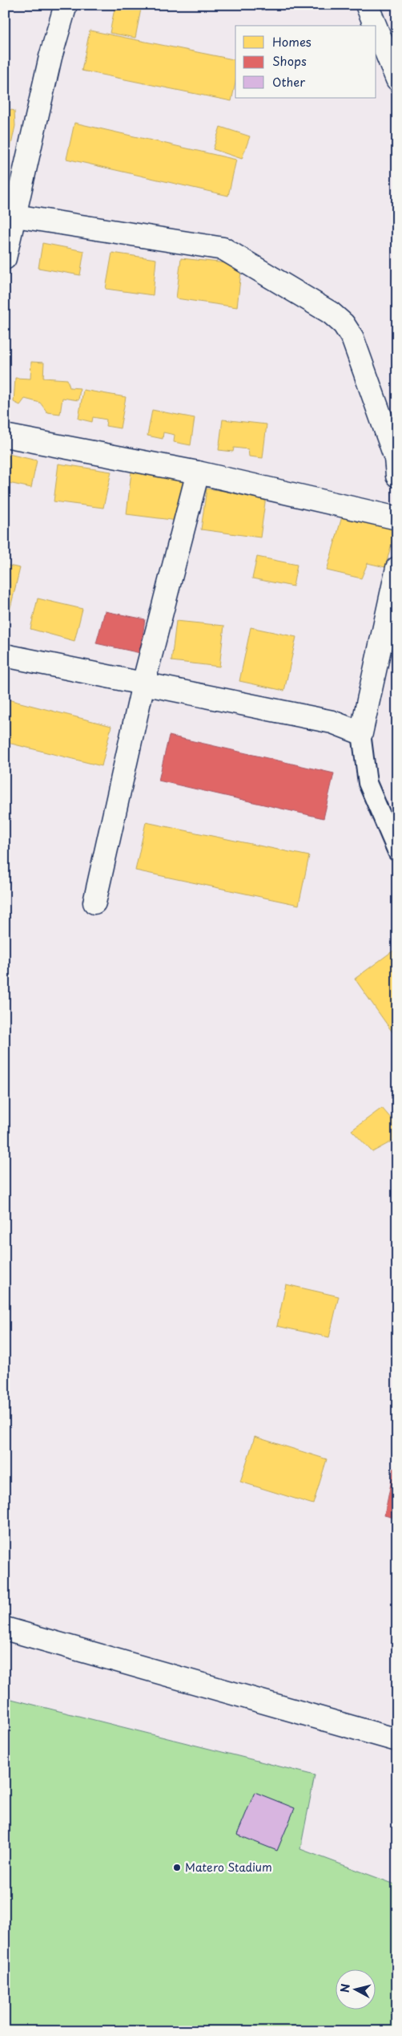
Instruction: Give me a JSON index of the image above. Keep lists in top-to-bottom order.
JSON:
{
  "places": ["Matero Stadium"],
  "legend": ["Homes", "Shops", "Other"],
  "north": "left"
}
